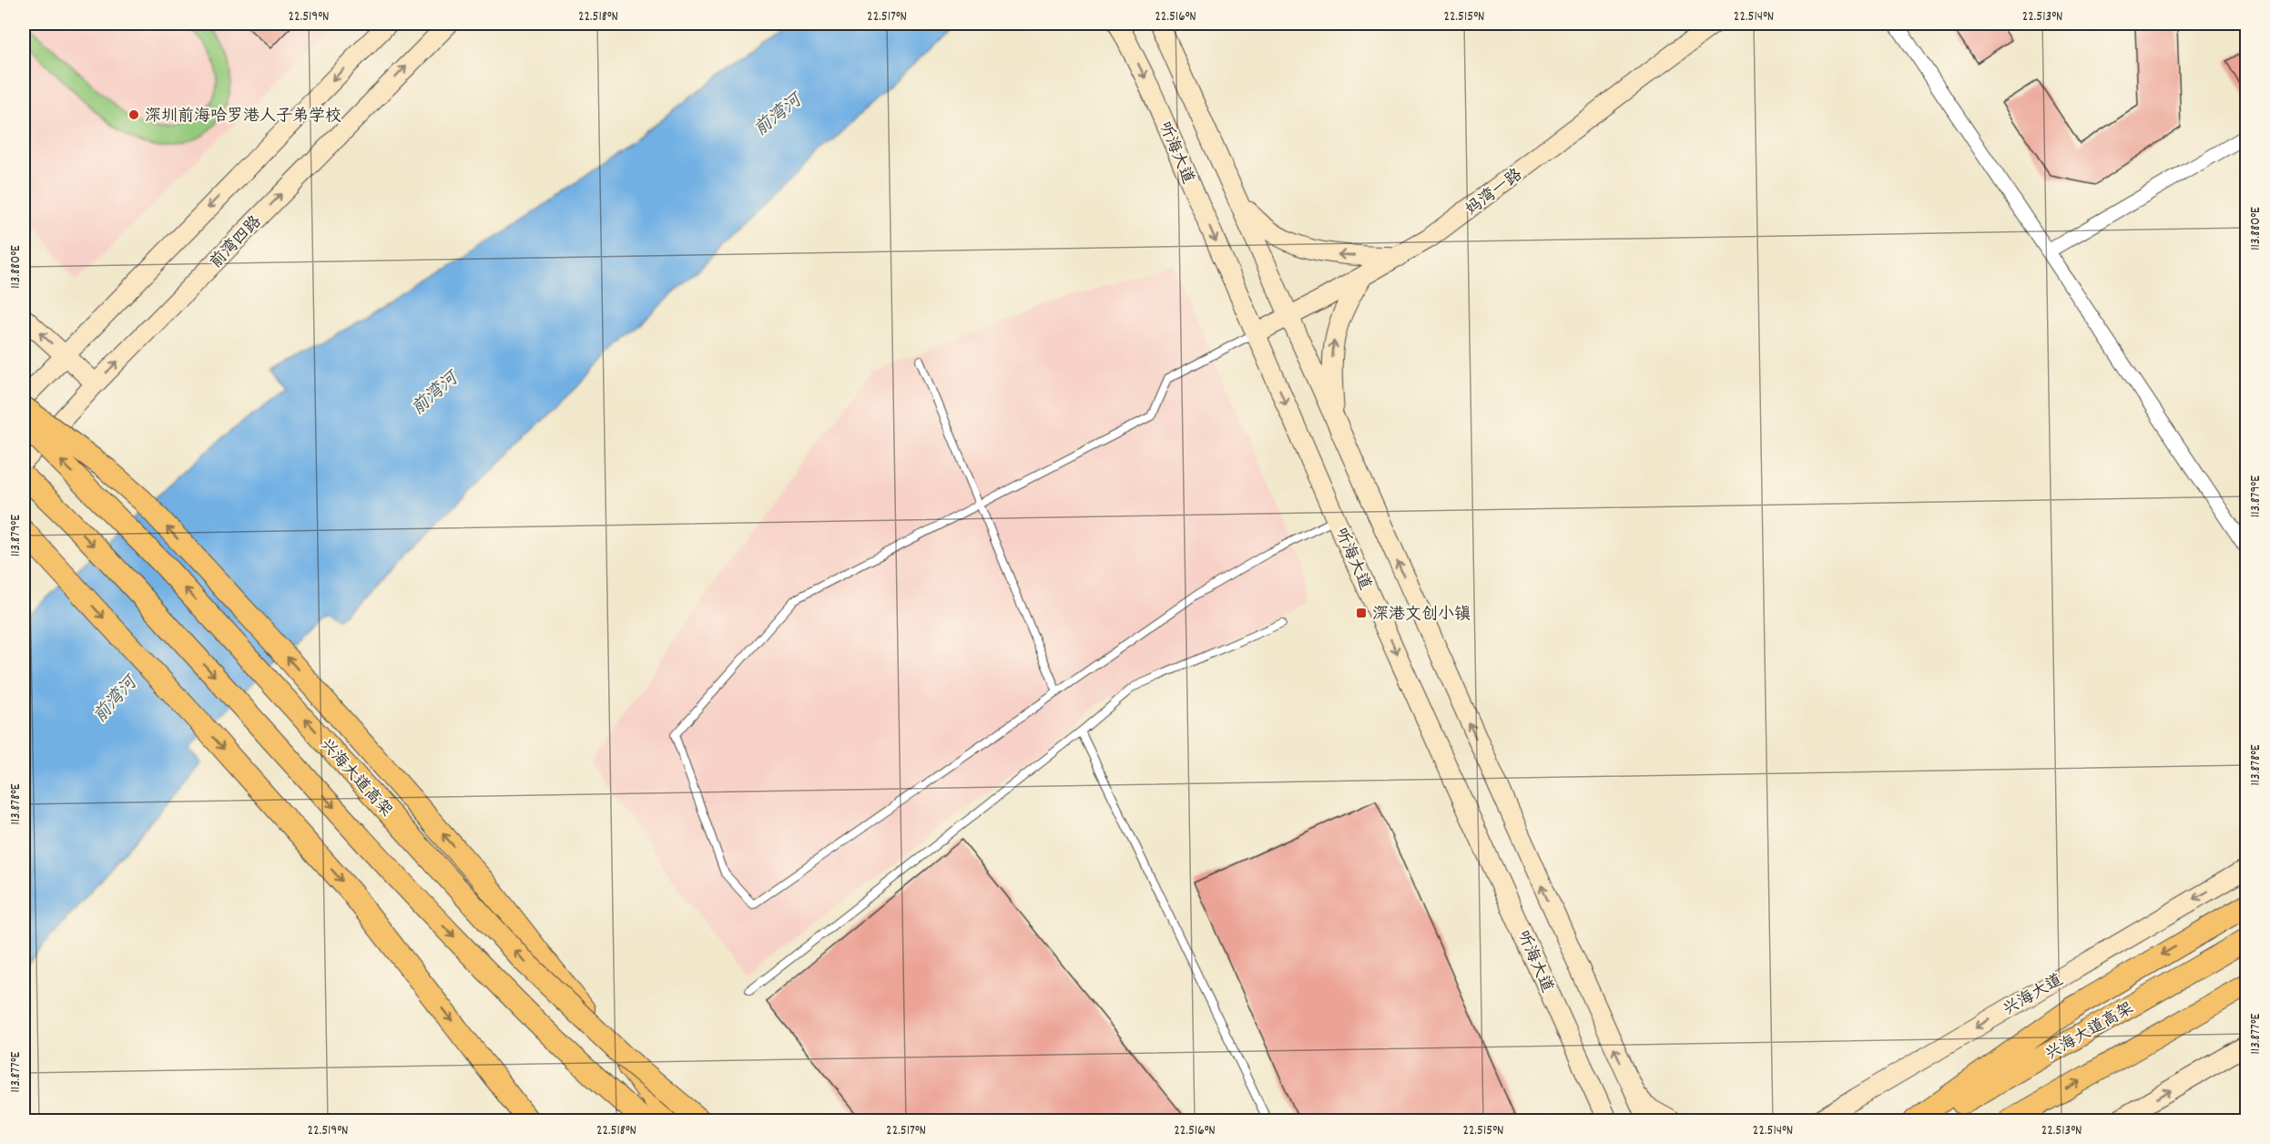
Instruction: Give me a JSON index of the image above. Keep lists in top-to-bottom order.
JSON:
{
  "streets": {
    "main road": [
      "听海大道",
      "妈湾一路",
      "前湾四路",
      "兴海大道高架",
      "兴海大道"
    ]
  },
  "crossings": [
    ["听海大道", "妈湾一路"]
  ],
  "water": ["前湾河"],
  "places": {
    "other": ["深圳前海哈罗港人子弟学校"],
    "transit": ["深港文创小镇"]
  },
  "coordinates": [
    "22.519°N",
    "22.518°N",
    "22.517°N",
    "22.516°N",
    "22.515°N",
    "22.514°N",
    "22.513°N",
    "113.880°E",
    "113.879°E",
    "113.878°E",
    "113.877°E"
  ]
}
